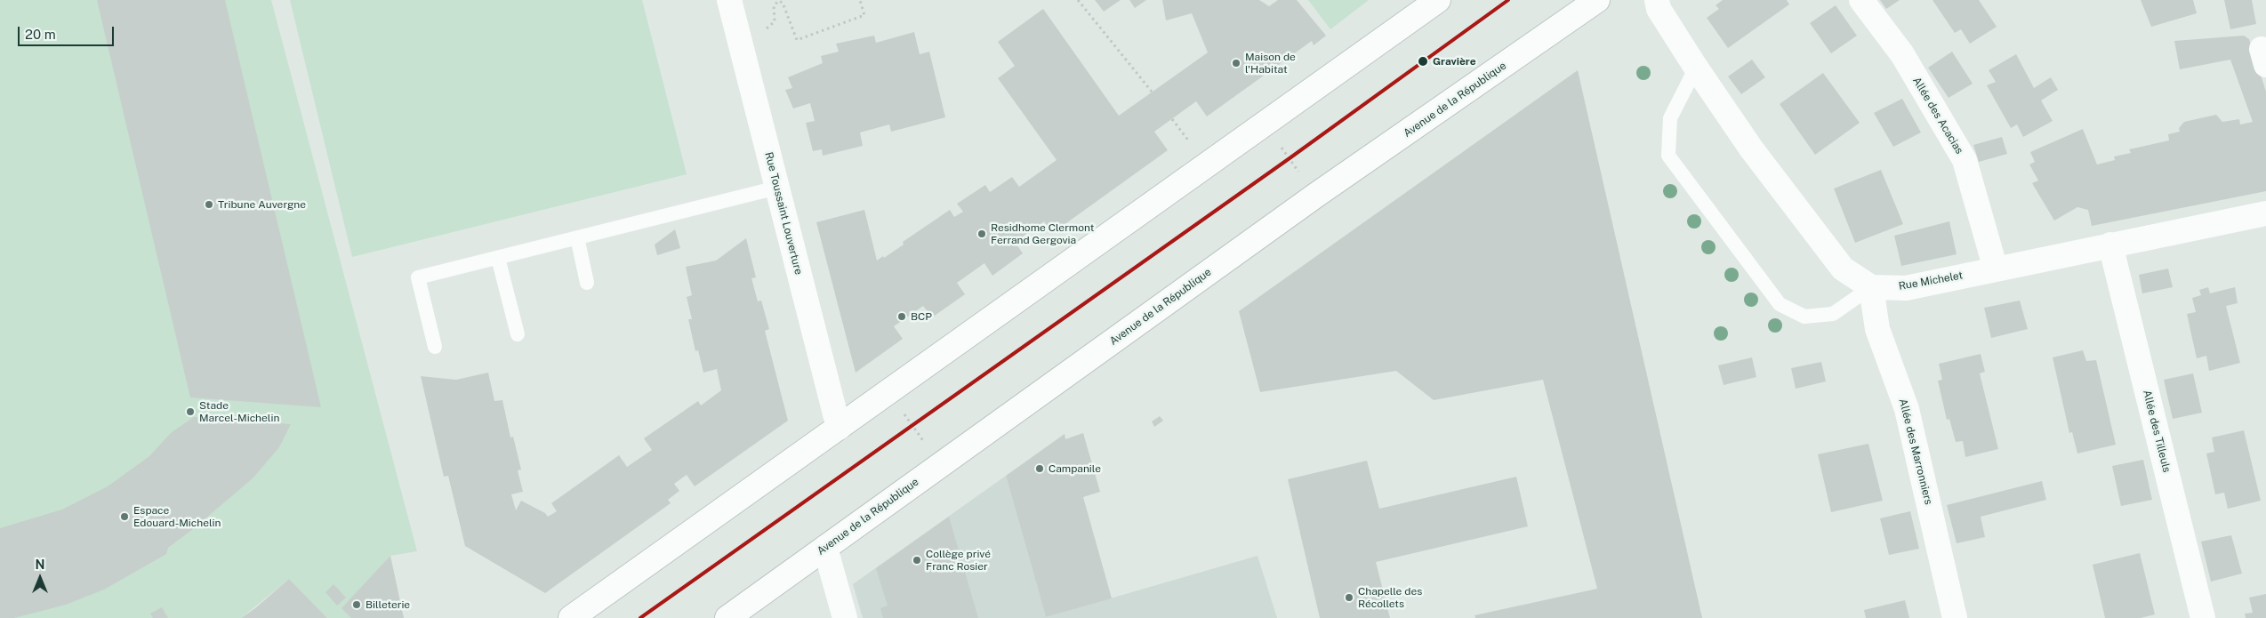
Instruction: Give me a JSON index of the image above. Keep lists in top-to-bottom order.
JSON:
{
  "streets": {
    "street": [
      "Avenue de la République",
      "Allée des Acacias",
      "Rue Toussaint Louverture",
      "Rue Michelet",
      "Allée des Tilleuls",
      "Allée des Marronniers"
    ]
  },
  "crossings": [
    ["Allée des Acacias", "Rue Michelet"],
    ["Rue Michelet", "Allée des Tilleuls"],
    ["Rue Michelet", "Allée des Marronniers"]
  ],
  "places": [
    "Gravière",
    "Maison de l'Habitat",
    "Tribune Auvergne",
    "Residhome Clermont Ferrand Gergovia",
    "BCP",
    "Stade Marcel-Michelin",
    "Campanile",
    "Espace Edouard-Michelin",
    "Collège privé Franc Rosier",
    "Chapelle des Récollets",
    "Billeterie"
  ],
  "scale_bar": "20 m",
  "north": "top"
}
